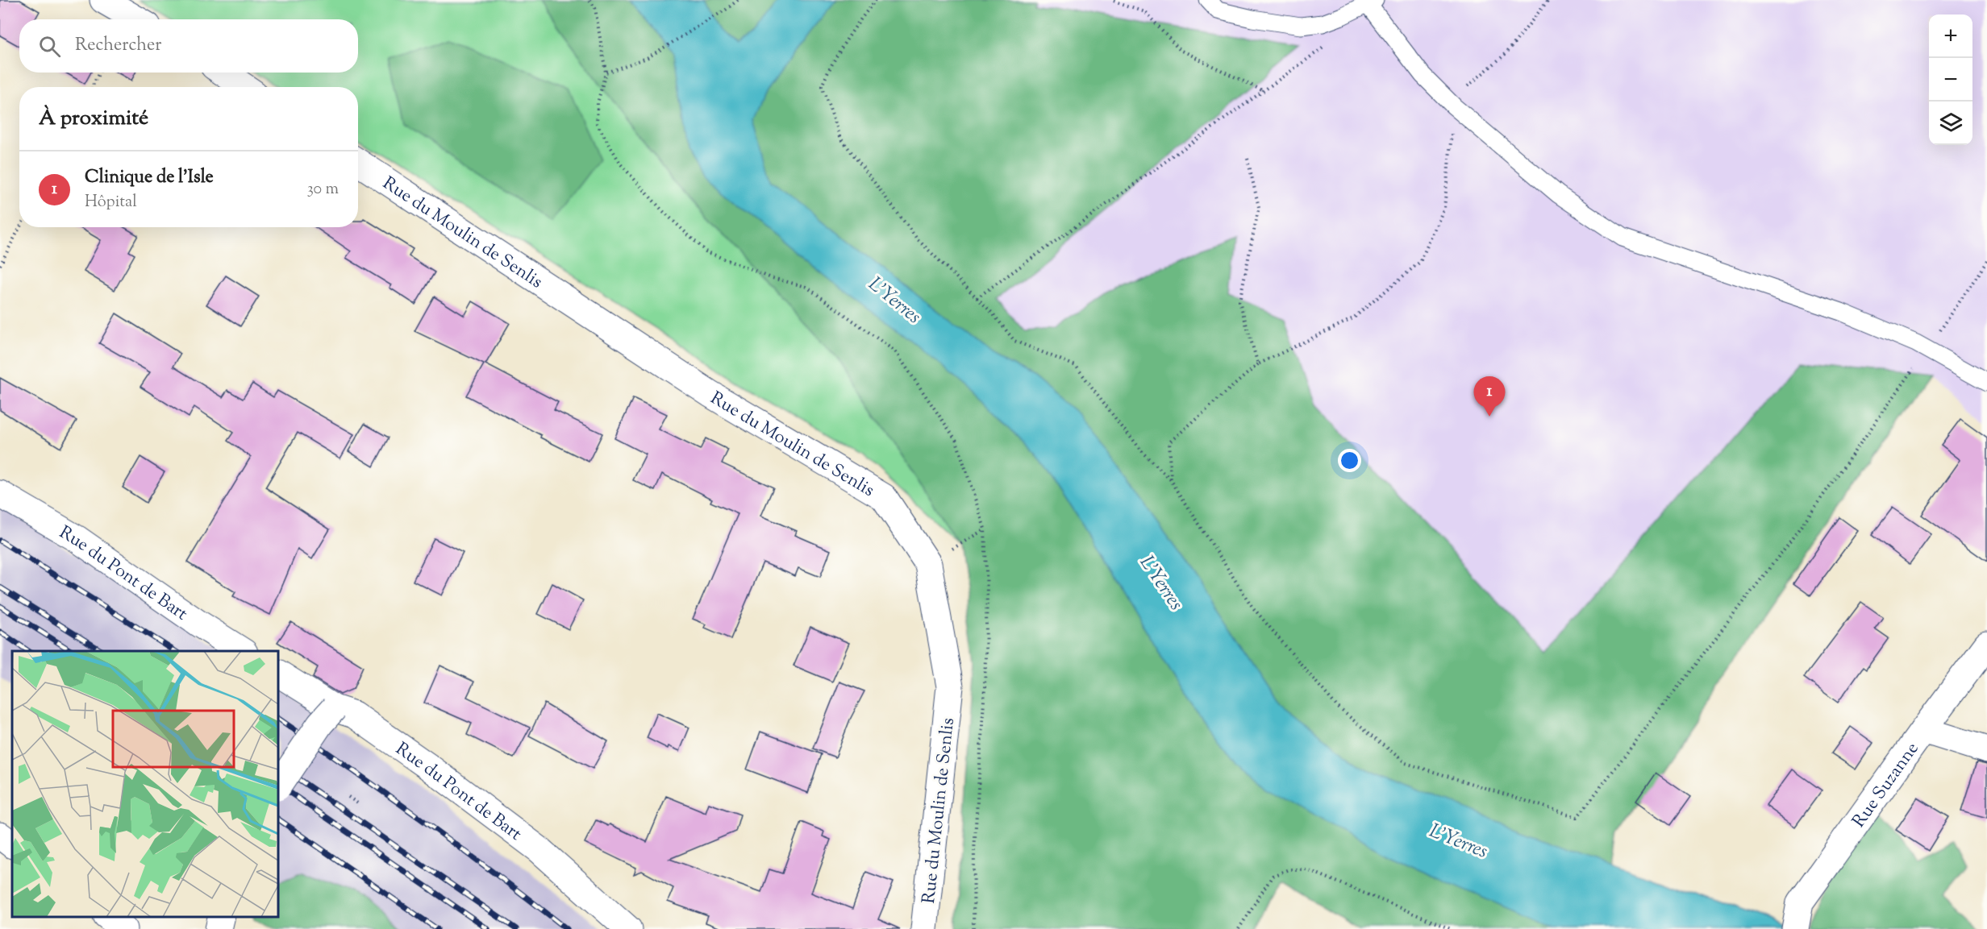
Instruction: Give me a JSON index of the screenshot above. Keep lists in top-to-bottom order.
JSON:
{
  "streets": {
    "street": ["Rue du Moulin de Senlis", "Rue du Pont de Bart", "Rue Suzanne"]
  },
  "water": ["L'Yerres"],
  "page": {
    "map_buttons": ["+", "−"],
    "search": "Rechercher",
    "heading": "À proximité",
    "list": [
      {
        "mark": "1",
        "name": "Clinique de l'Isle",
        "note": "Hôpital",
        "value": "30 m"
      }
    ],
    "pins": "1"
  }
}
